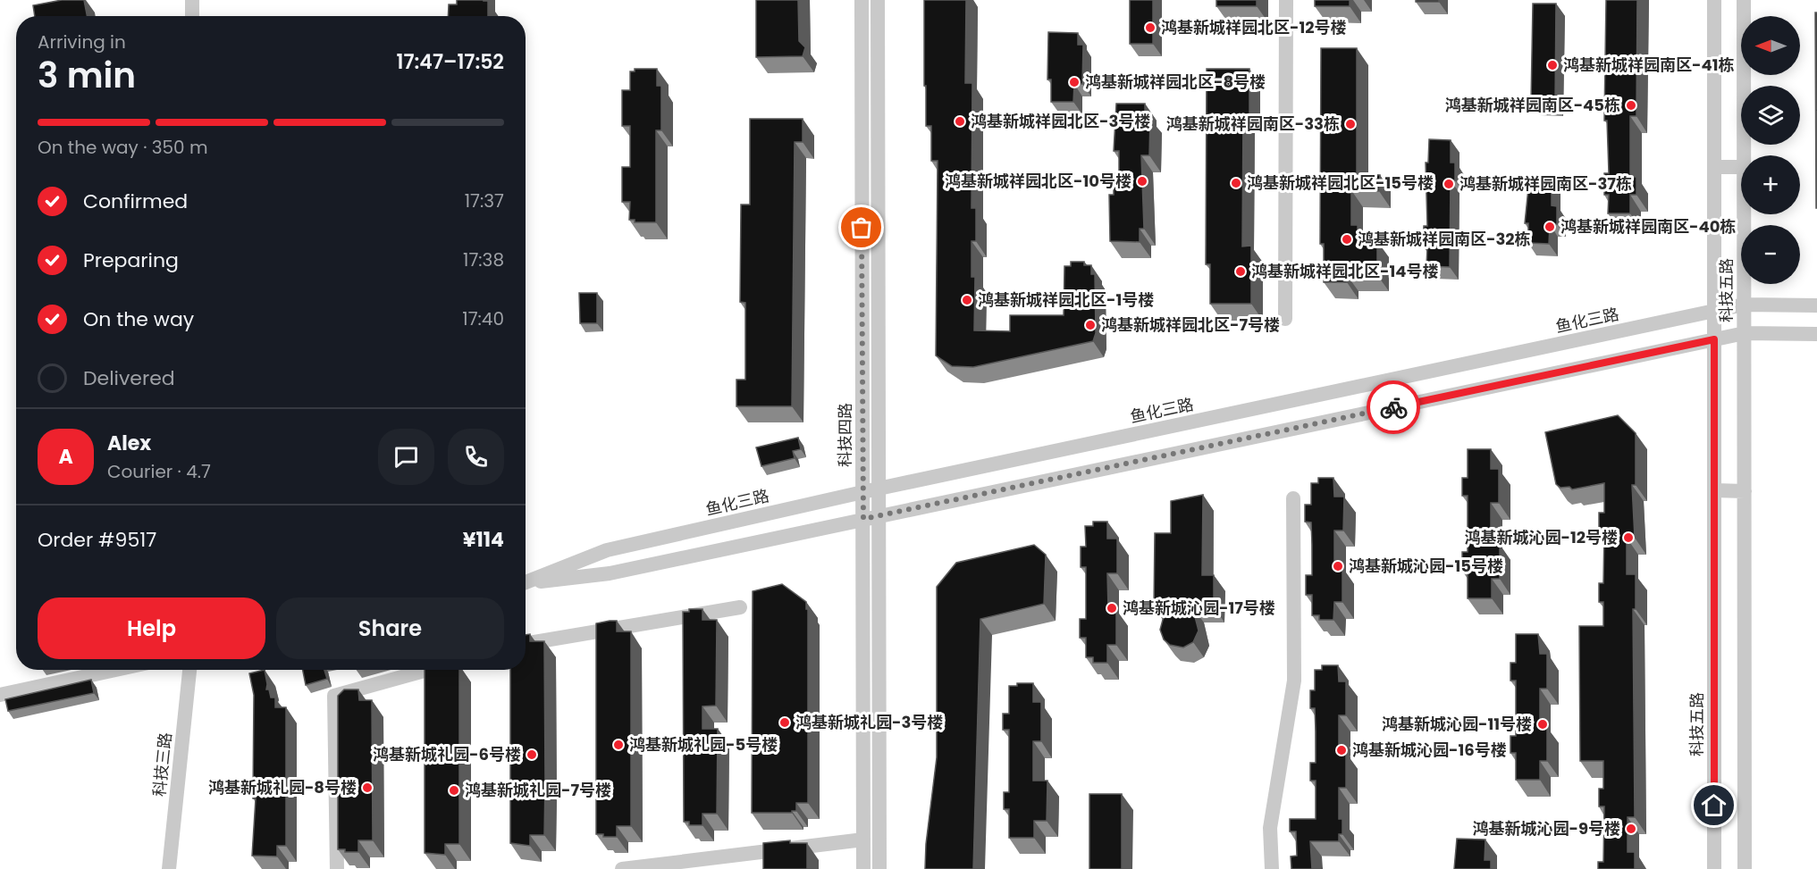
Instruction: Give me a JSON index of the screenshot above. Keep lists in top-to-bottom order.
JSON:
{
  "streets": {
    "street": [
      "科技五路",
      "鱼化三路",
      "科技四路",
      "科技三路"
    ]
  },
  "crossings": [
    ["科技五路", "鱼化三路"],
    ["鱼化三路", "科技四路"]
  ],
  "places": [
    "鸿基新城祥园北区-12号楼",
    "鸿基新城祥园南区-41栋",
    "鸿基新城祥园北区-8号楼",
    "鸿基新城祥园南区-45栋",
    "鸿基新城祥园北区-3号楼",
    "鸿基新城祥园南区-33栋",
    "鸿基新城祥园北区-10号楼",
    "鸿基新城祥园北区-15号楼",
    "鸿基新城祥园南区-37栋",
    "鸿基新城祥园南区-40栋",
    "鸿基新城祥园南区-32栋",
    "鸿基新城祥园北区-14号楼",
    "鸿基新城祥园北区-1号楼",
    "鸿基新城祥园北区-7号楼",
    "鸿基新城沁园-12号楼",
    "鸿基新城沁园-15号楼",
    "鸿基新城沁园-17号楼",
    "鸿基新城礼园-3号楼",
    "鸿基新城沁园-11号楼",
    "鸿基新城礼园-5号楼",
    "鸿基新城沁园-16号楼",
    "鸿基新城礼园-6号楼",
    "鸿基新城礼园-8号楼",
    "鸿基新城礼园-7号楼",
    "鸿基新城沁园-9号楼"
  ],
  "north": "left",
  "page": {
    "map_buttons": ["+", "−"],
    "heading": ["3 min", "Arriving in", "17:47–17:52"],
    "panel": [
      "Alex",
      "Courier · 4.7",
      "Order #9517",
      "¥114"
    ],
    "bar": "On the way · 350 m",
    "list": [
      ["Confirmed", "17:37"],
      ["Preparing", "17:38"],
      ["On the way", "17:40"],
      "Delivered"
    ],
    "round": "A",
    "buttons": ["Help", "Share"]
  }
}
